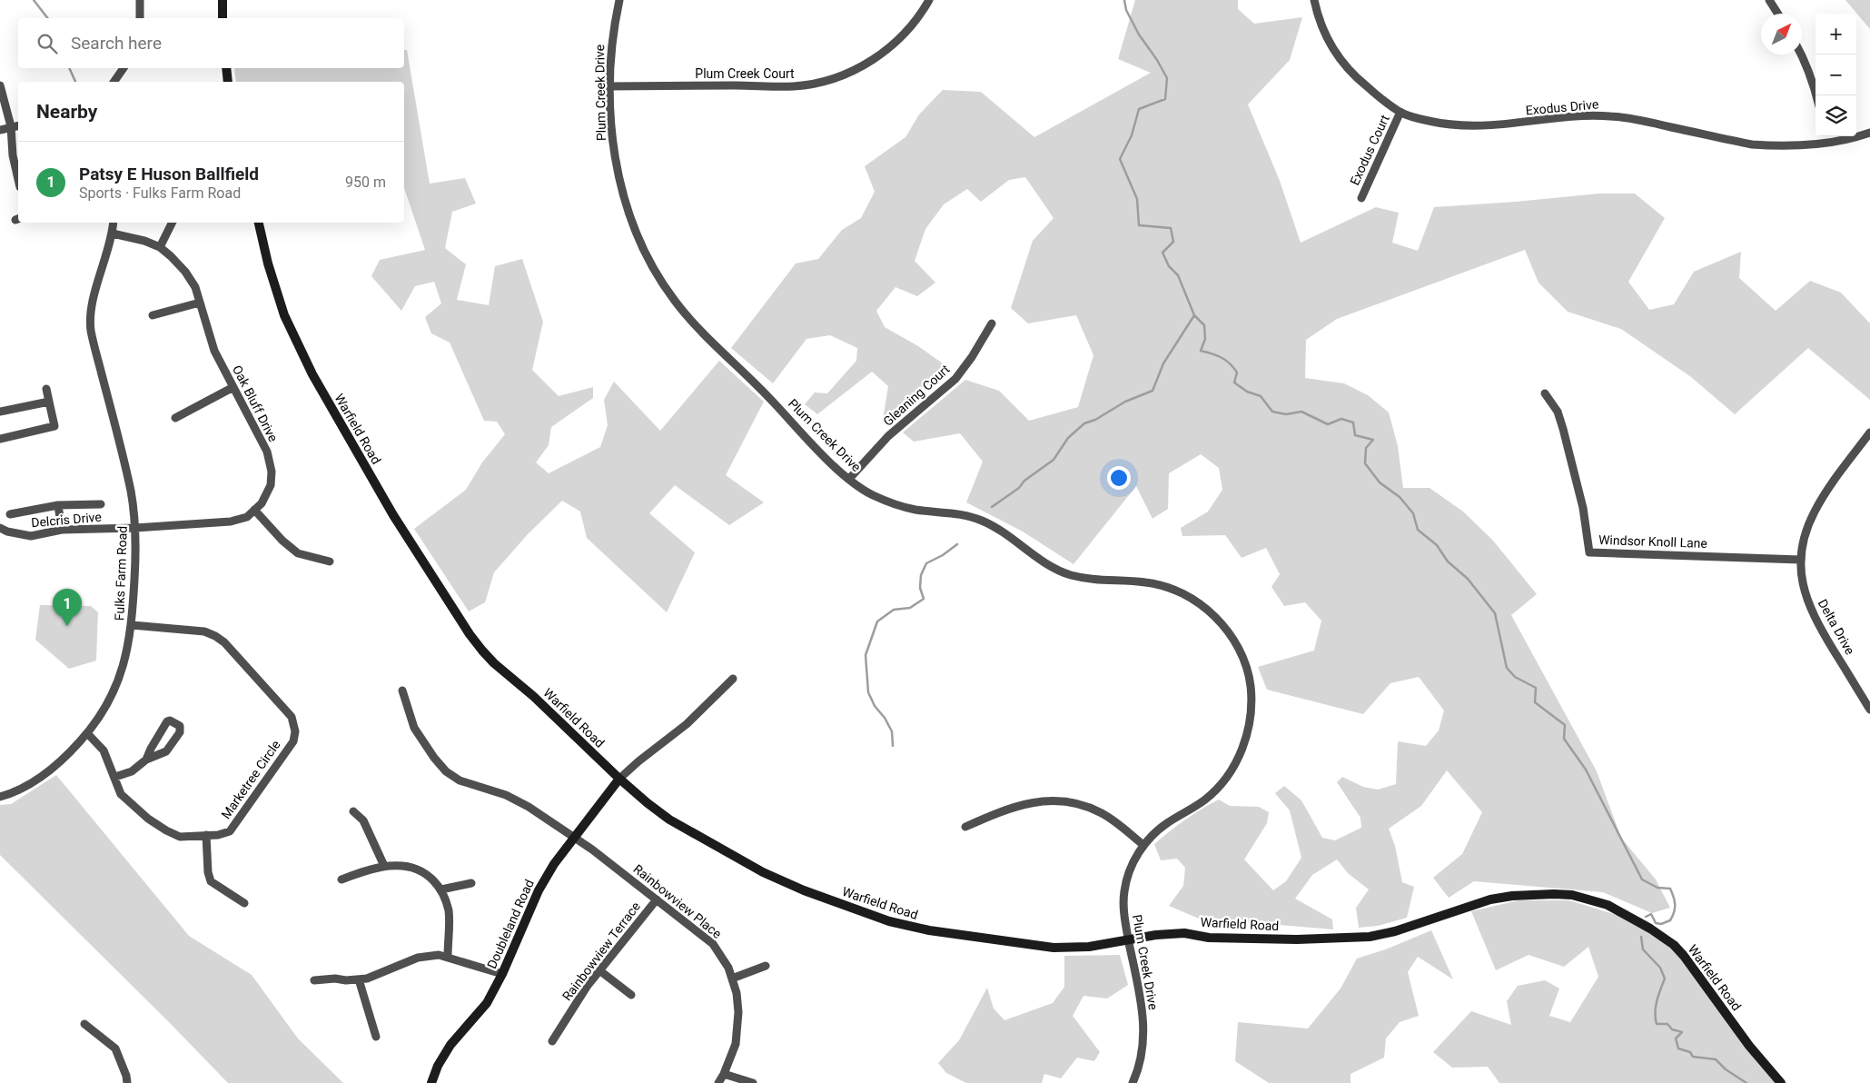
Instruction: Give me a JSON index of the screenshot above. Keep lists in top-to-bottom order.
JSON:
{
  "streets": {
    "street": [
      "Plum Creek Court",
      "Plum Creek Drive",
      "Exodus Drive",
      "Exodus Court",
      "Gleaning Court",
      "Oak Bluff Drive",
      "Warfield Road",
      "Delcris Drive",
      "Windsor Knoll Lane",
      "Fulks Farm Road",
      "Delta Drive",
      "Marketree Circle",
      "Rainbowview Place",
      "Doubleland Road",
      "Rainbowview Terrace"
    ]
  },
  "crossings": [
    ["Plum Creek Court", "Plum Creek Drive"],
    ["Plum Creek Drive", "Gleaning Court"],
    ["Plum Creek Drive", "Warfield Road"],
    ["Exodus Drive", "Exodus Court"],
    ["Oak Bluff Drive", "Delcris Drive"],
    ["Oak Bluff Drive", "Fulks Farm Road"],
    ["Warfield Road", "Doubleland Road"],
    ["Delcris Drive", "Fulks Farm Road"],
    ["Windsor Knoll Lane", "Delta Drive"],
    ["Fulks Farm Road", "Marketree Circle"],
    ["Rainbowview Place", "Doubleland Road"],
    ["Rainbowview Place", "Rainbowview Terrace"]
  ],
  "north": "top right",
  "page": {
    "map_buttons": ["+", "−"],
    "search": "Search here",
    "heading": "Nearby",
    "list": [
      {
        "mark": "1",
        "name": "Patsy E Huson Ballfield",
        "note": "Sports · Fulks Farm Road",
        "value": "950 m"
      }
    ],
    "pins": "1"
  }
}
